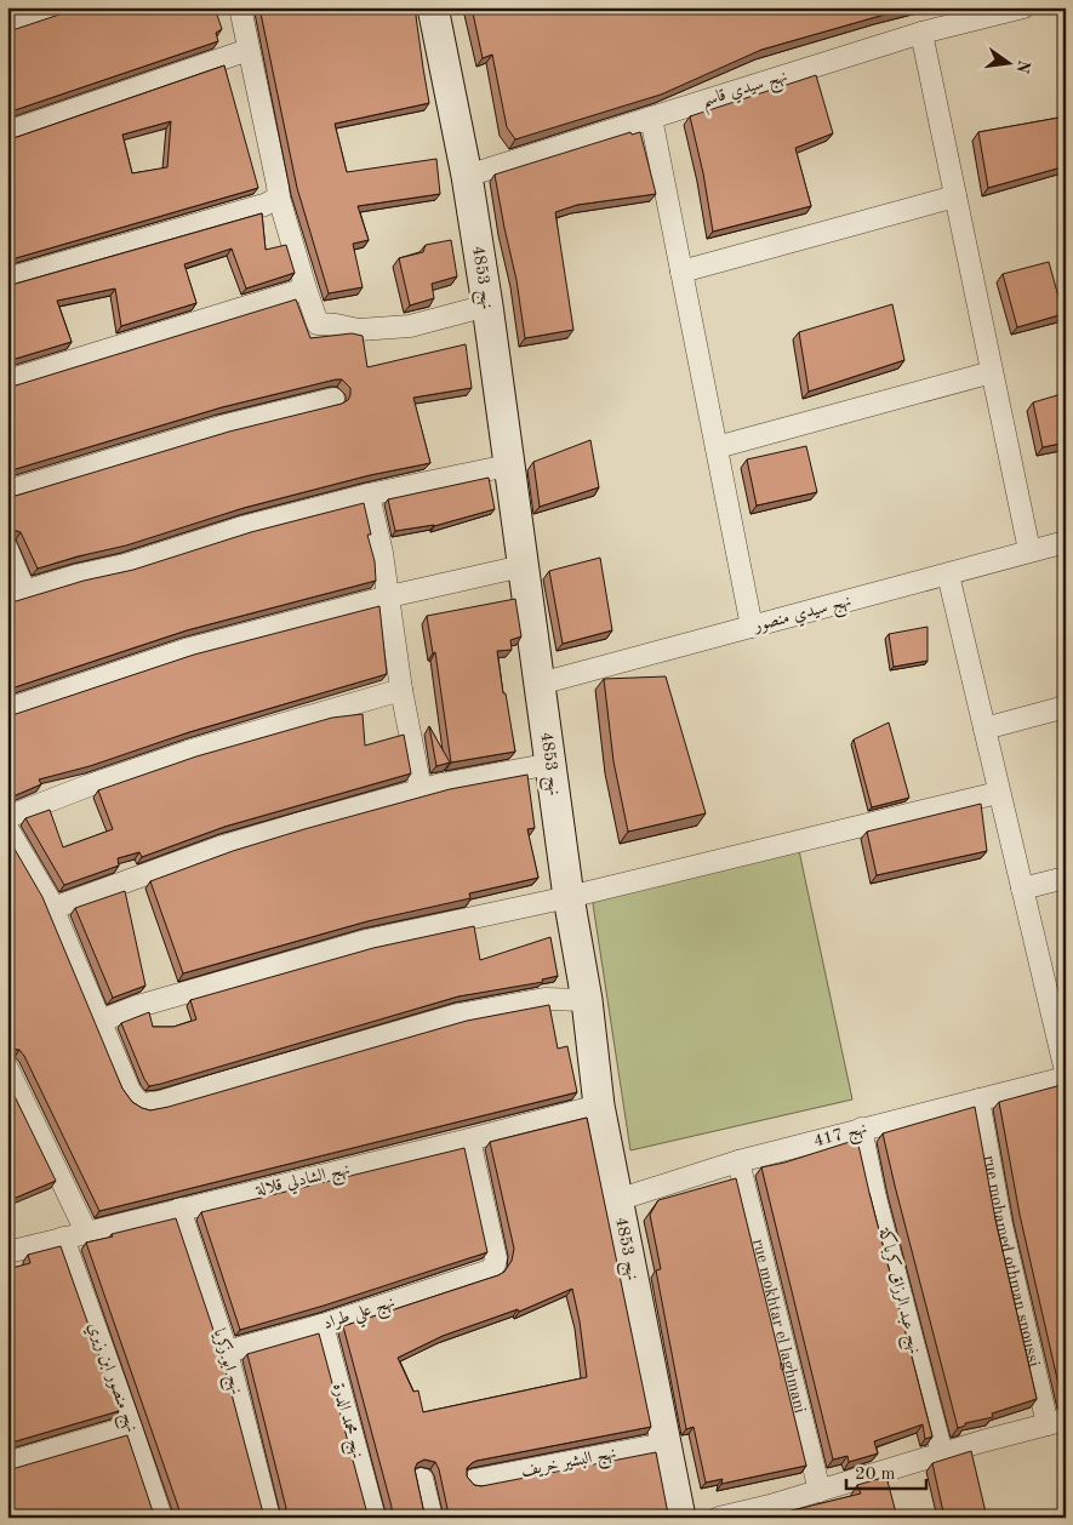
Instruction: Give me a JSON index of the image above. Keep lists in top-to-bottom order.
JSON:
{
  "streets": {
    "street": [
      "نهج سيدي قاسم",
      "نهج 4853",
      "نهج سيدي منصور",
      "نهج 417",
      "نهج الشادلي قلالة",
      "rue mohamed othman snoussi",
      "نهج عبد الرزاق كرباكة",
      "نهج علي طراد",
      "rue mokhtar el laghmani",
      "نهج ابو زكريا",
      "نهج منصور ابن زيري",
      "نهج محمد الدرة",
      "نهج البشير خريف"
    ]
  },
  "crossings": [
    ["نهج سيدي قاسم", "نهج 4853"],
    ["نهج 4853", "نهج سيدي منصور"],
    ["نهج 4853", "نهج 417"],
    ["نهج 4853", "نهج الشادلي قلالة"],
    ["نهج 4853", "نهج البشير خريف"],
    ["نهج 417", "rue mohamed othman snoussi"],
    ["نهج 417", "نهج عبد الرزاق كرباكة"],
    ["نهج 417", "rue mokhtar el laghmani"],
    ["نهج الشادلي قلالة", "نهج علي طراد"],
    ["نهج الشادلي قلالة", "نهج ابو زكريا"],
    ["نهج الشادلي قلالة", "نهج منصور ابن زيري"],
    ["نهج علي طراد", "نهج ابو زكريا"],
    ["نهج علي طراد", "نهج محمد الدرة"]
  ],
  "scale_bar": "20 m",
  "north": "right"
}
